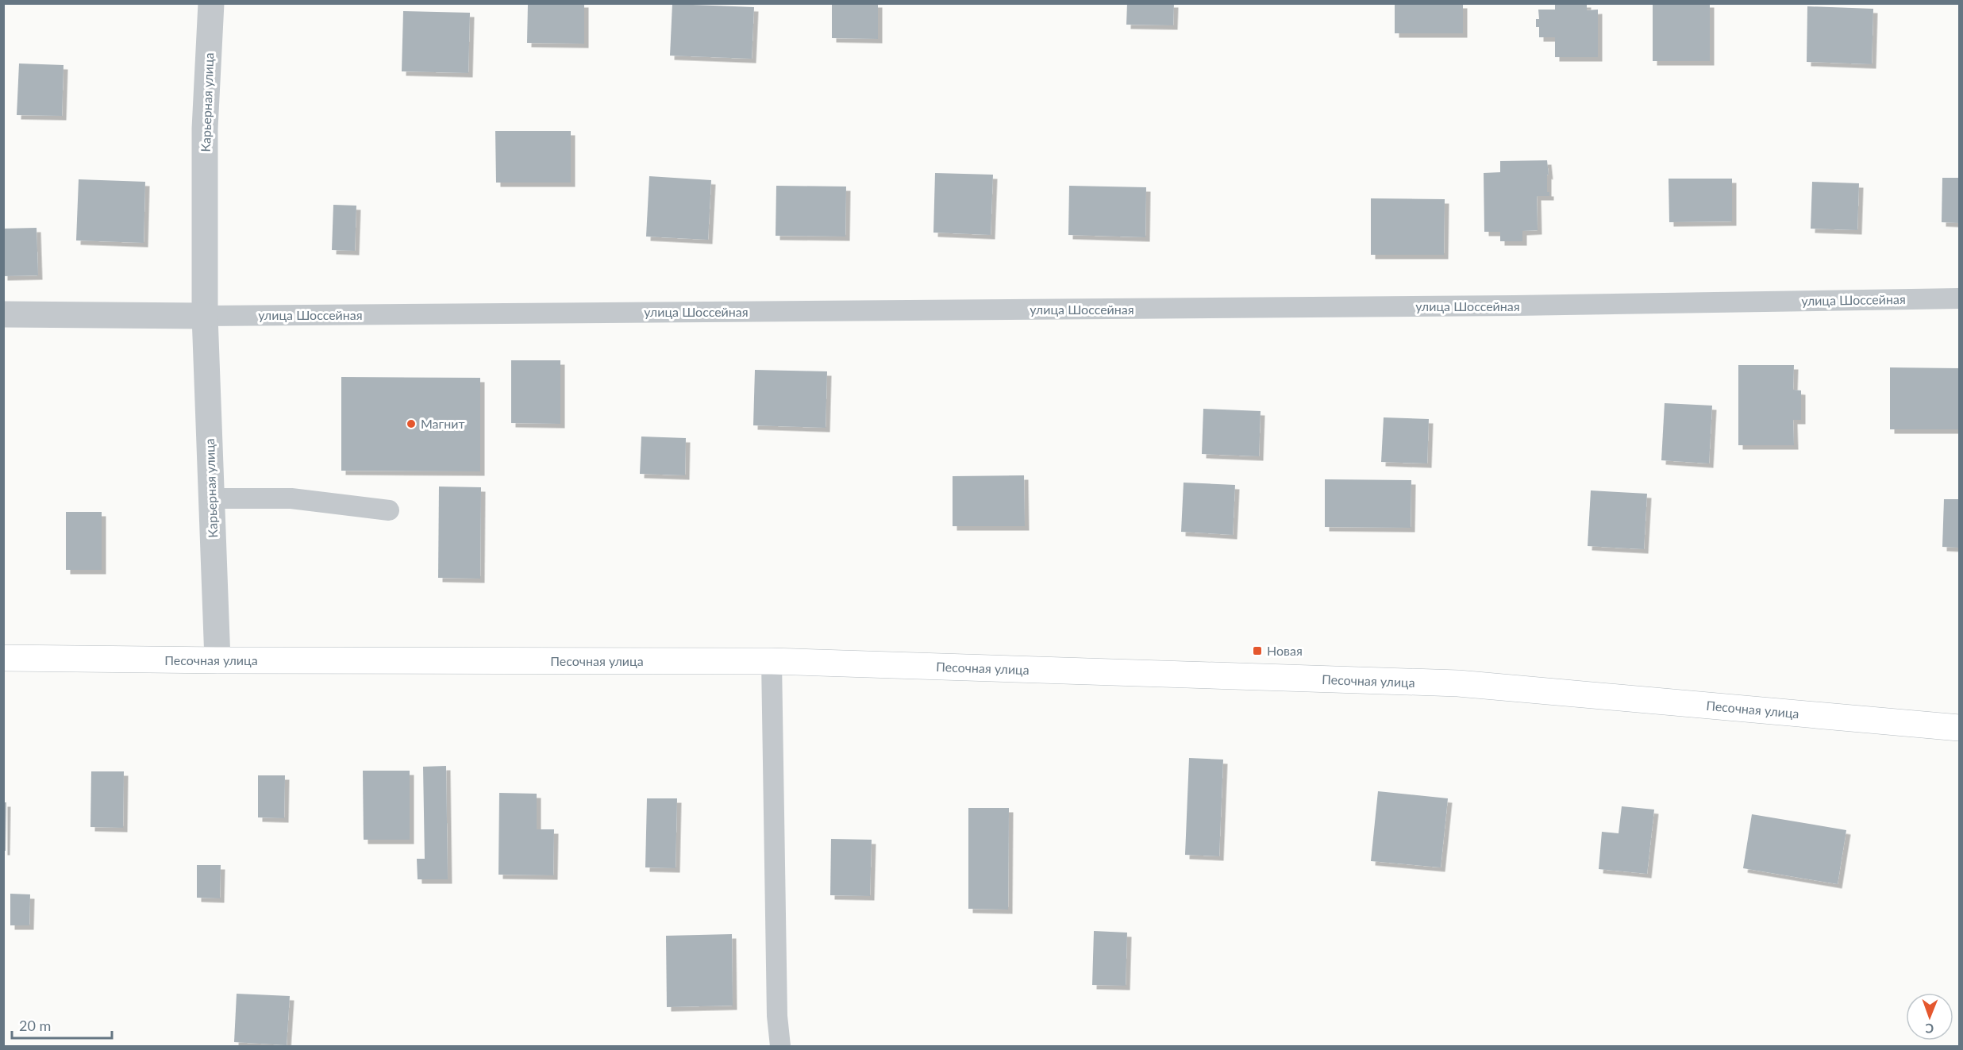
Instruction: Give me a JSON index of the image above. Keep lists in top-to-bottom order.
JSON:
{
  "streets": {
    "street": ["Карьерная улица", "Песочная улица"],
    "lane": ["улица Шоссейная"]
  },
  "crossings": [
    ["Карьерная улица", "улица Шоссейная"],
    ["Карьерная улица", "Песочная улица"]
  ],
  "places": {
    "other": ["Магнит"],
    "transit": ["Новая"]
  },
  "scale_bar": "20 m",
  "north": "bottom"
}
